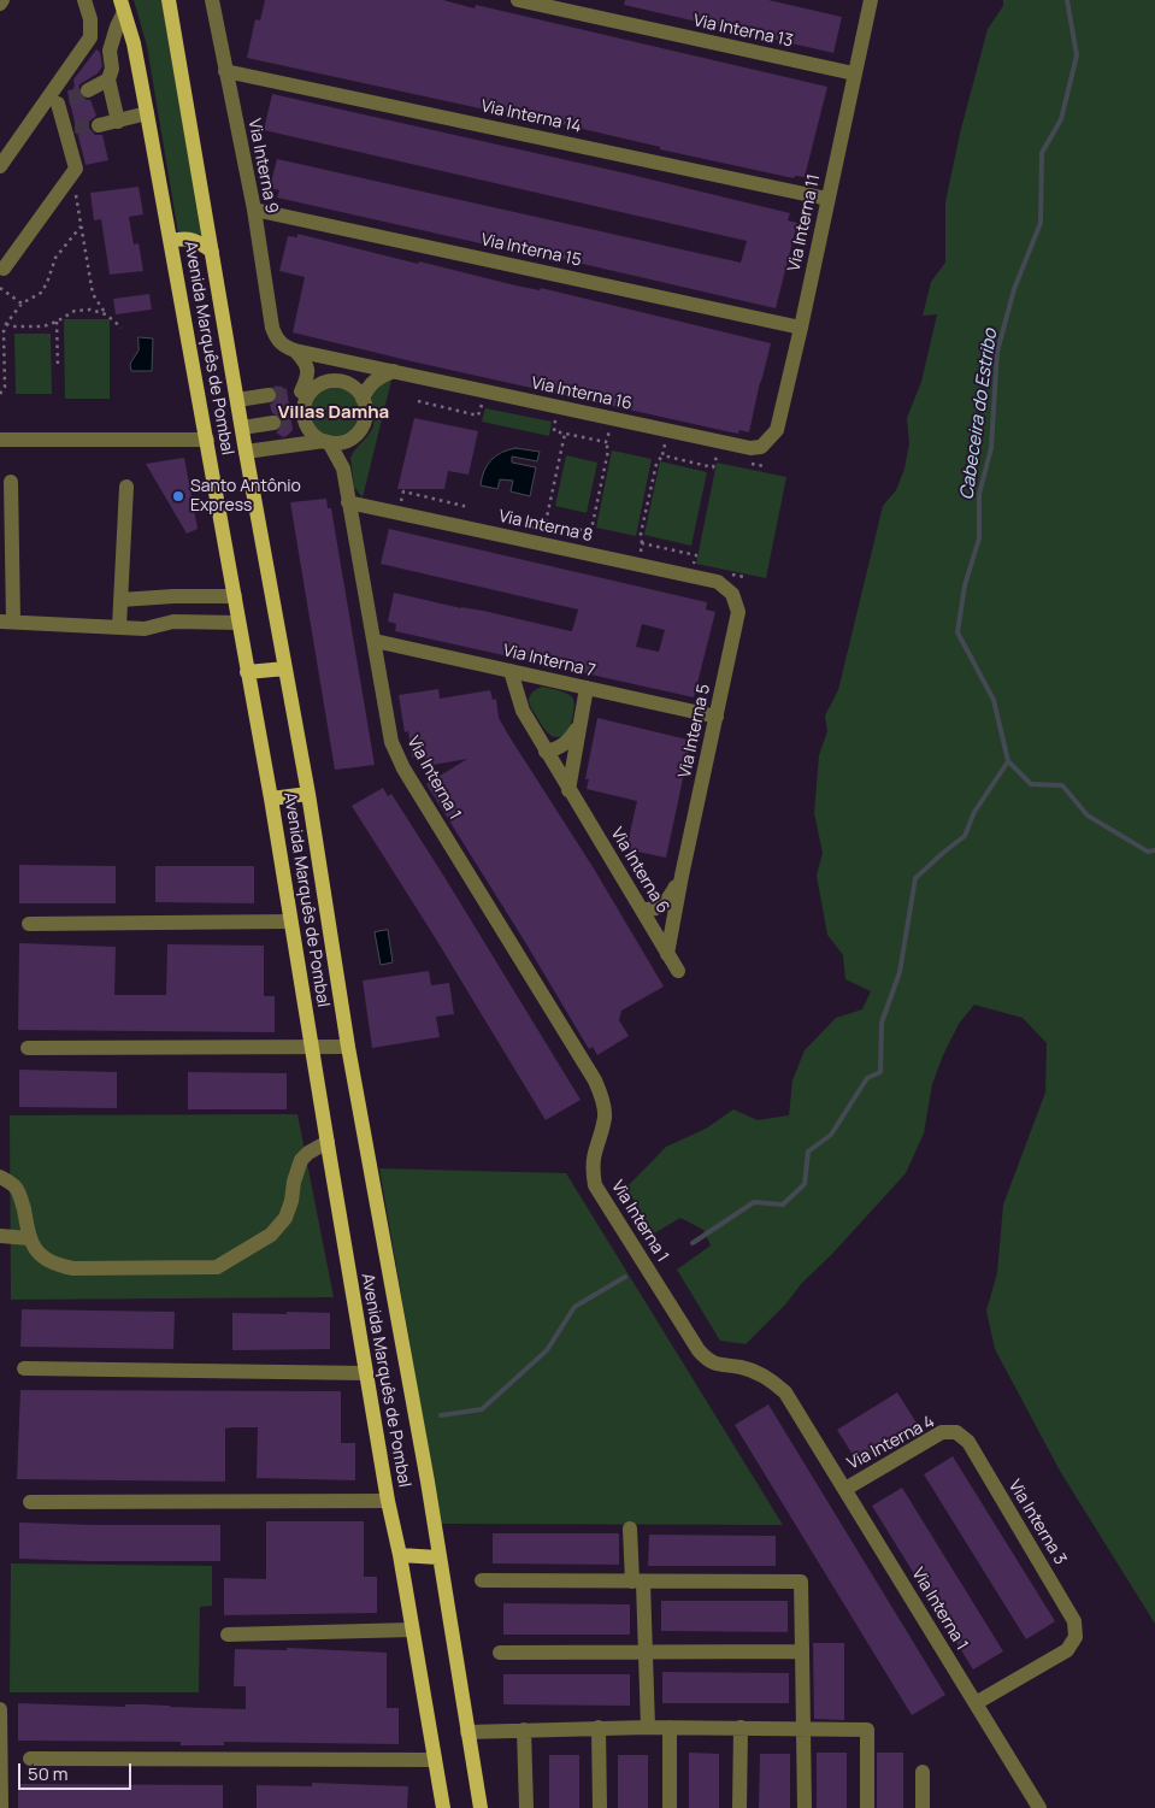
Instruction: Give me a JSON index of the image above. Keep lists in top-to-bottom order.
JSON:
{
  "streets": {
    "main road": ["Avenida Marquês de Pombal"],
    "street": [
      "Via Interna 13",
      "Via Interna 14",
      "Via Interna 9",
      "Via Interna 11",
      "Via Interna 15",
      "Via Interna 16",
      "Via Interna 8",
      "Via Interna 7",
      "Via Interna 5",
      "Via Interna 1",
      "Via Interna 6",
      "Via Interna 4",
      "Via Interna 3"
    ]
  },
  "crossings": [
    ["Via Interna 13", "Via Interna 11"],
    ["Via Interna 14", "Via Interna 9"],
    ["Via Interna 14", "Via Interna 11"],
    ["Via Interna 9", "Via Interna 15"],
    ["Via Interna 9", "Via Interna 16"],
    ["Via Interna 11", "Via Interna 15"],
    ["Via Interna 11", "Via Interna 16"],
    ["Via Interna 8", "Via Interna 5"],
    ["Via Interna 8", "Via Interna 1"],
    ["Via Interna 7", "Via Interna 5"],
    ["Via Interna 7", "Via Interna 1"],
    ["Via Interna 7", "Via Interna 6"],
    ["Via Interna 5", "Via Interna 6"],
    ["Via Interna 1", "Via Interna 4"],
    ["Via Interna 1", "Via Interna 3"],
    ["Via Interna 4", "Via Interna 3"]
  ],
  "districts": ["Villas Damha"],
  "water": ["Cabeceira do Estribo"],
  "places": ["Santo Antônio Express"],
  "scale_bar": "50 m"
}
